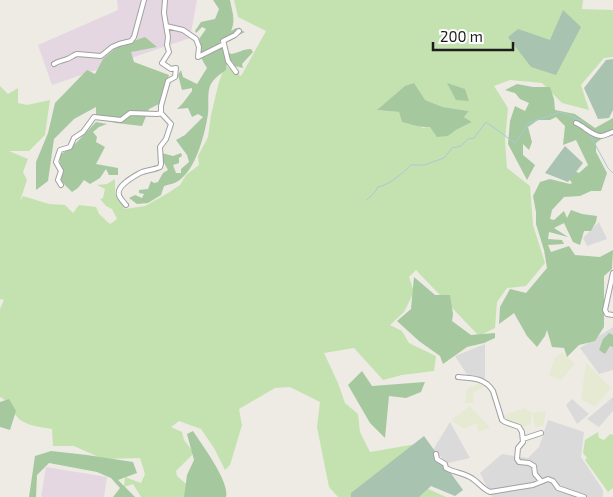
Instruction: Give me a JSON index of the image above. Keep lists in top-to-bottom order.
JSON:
{
  "scale_bar": "200 m"
}
